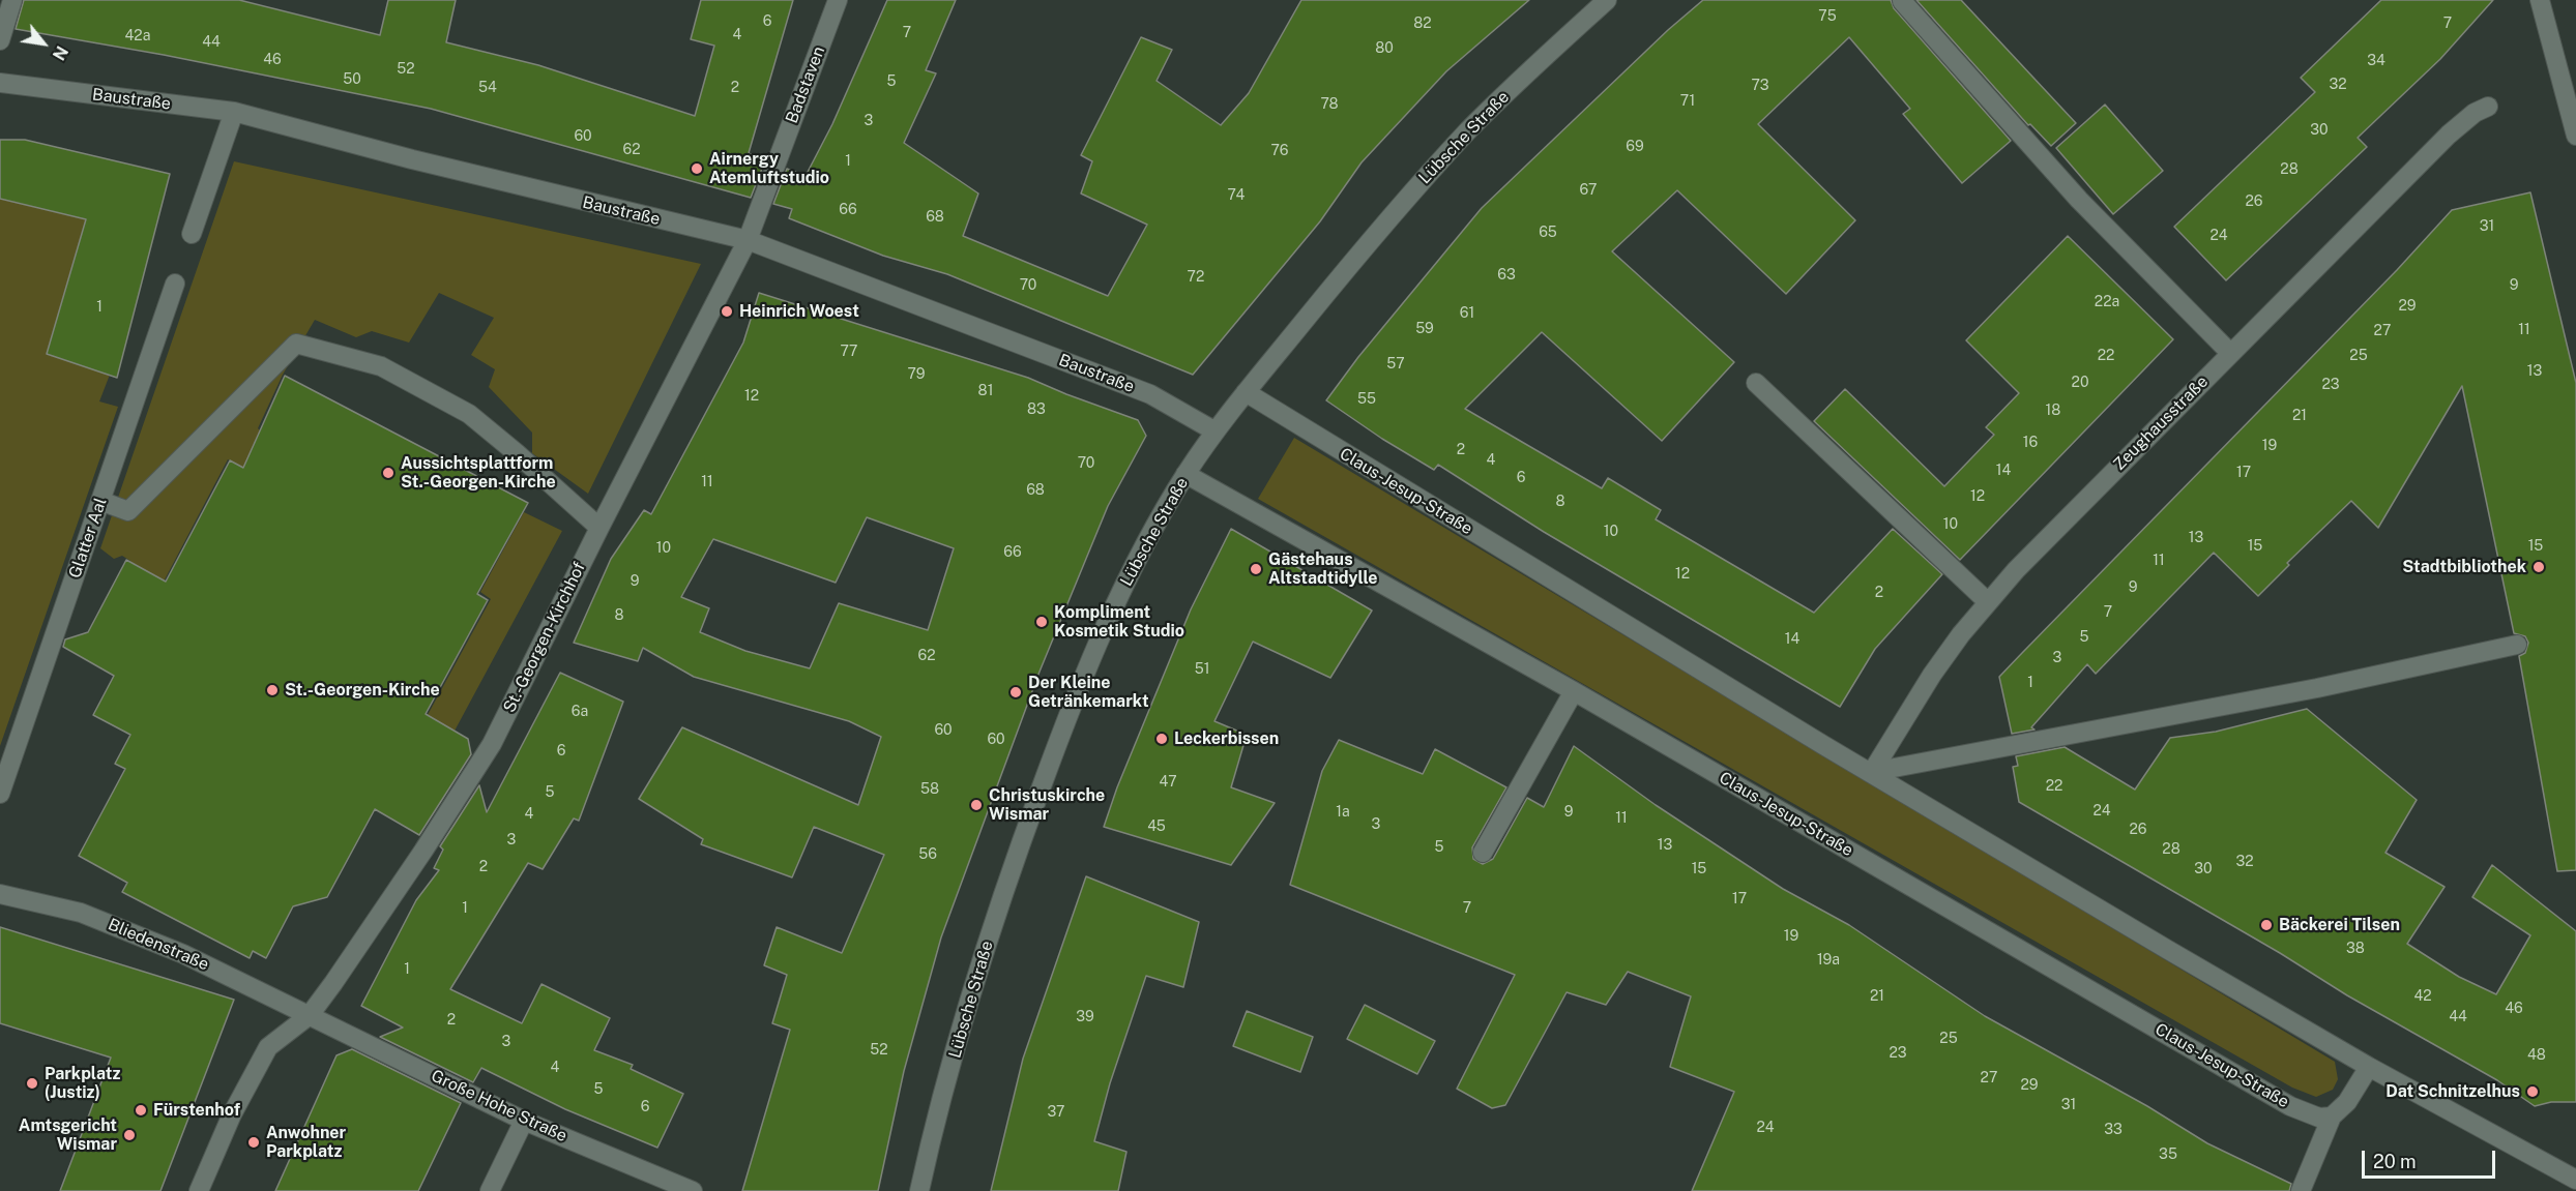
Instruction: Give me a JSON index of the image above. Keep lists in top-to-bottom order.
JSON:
{
  "streets": {
    "street": [
      "Badstaven",
      "Baustraße",
      "Lübsche Straße",
      "Zeughausstraße",
      "Claus-Jesup-Straße",
      "Glatter Aal",
      "St.-Georgen-Kirchhof",
      "Bliedenstraße",
      "Große Hohe Straße"
    ]
  },
  "crossings": [
    ["Badstaven", "Baustraße"],
    ["Badstaven", "St.-Georgen-Kirchhof"],
    ["Baustraße", "Lübsche Straße"],
    ["Baustraße", "St.-Georgen-Kirchhof"],
    ["Lübsche Straße", "Claus-Jesup-Straße"],
    ["Zeughausstraße", "Claus-Jesup-Straße"],
    ["St.-Georgen-Kirchhof", "Bliedenstraße"],
    ["St.-Georgen-Kirchhof", "Große Hohe Straße"],
    ["Bliedenstraße", "Große Hohe Straße"]
  ],
  "places": [
    "Airnergy Atemluftstudio",
    "Heinrich Woest",
    "Aussichtsplattform St.-Georgen-Kirche",
    "Stadtbibliothek",
    "Gästehaus Altstadtidylle",
    "Kompliment Kosmetik Studio",
    "St.-Georgen-Kirche",
    "Der Kleine Getränkemarkt",
    "Leckerbissen",
    "Christuskirche Wismar",
    "Bäckerei Tilsen",
    "Parkplatz (Justiz)",
    "Dat Schnitzelhus",
    "Fürstenhof",
    "Amtsgericht Wismar",
    "Anwohner Parkplatz"
  ],
  "house_numbers": [
    "75",
    "6",
    "82",
    "7",
    "7",
    "4",
    "42a",
    "44",
    "80",
    "46",
    "34",
    "52",
    "50",
    "5",
    "32",
    "73",
    "54",
    "2",
    "71",
    "78",
    "3",
    "30",
    "60",
    "69",
    "62",
    "76",
    "1",
    "28",
    "67",
    "74",
    "26",
    "66",
    "68",
    "31",
    "65",
    "24",
    "63",
    "72",
    "70",
    "9",
    "22a",
    "29",
    "1",
    "61",
    "59",
    "11",
    "27",
    "77",
    "22",
    "25",
    "57",
    "13",
    "79",
    "20",
    "23",
    "81",
    "12",
    "55",
    "83",
    "18",
    "21",
    "16",
    "19",
    "2",
    "4",
    "70",
    "14",
    "17",
    "6",
    "11",
    "68",
    "12",
    "8",
    "10",
    "10",
    "13",
    "15",
    "15",
    "10",
    "66",
    "11",
    "12",
    "9",
    "9",
    "2",
    "7",
    "8",
    "5",
    "14",
    "62",
    "3",
    "51",
    "1",
    "6a",
    "60",
    "60",
    "6",
    "47",
    "22",
    "58",
    "5",
    "24",
    "1a",
    "9",
    "4",
    "11",
    "3",
    "45",
    "26",
    "3",
    "13",
    "5",
    "28",
    "56",
    "32",
    "2",
    "15",
    "30",
    "17",
    "1",
    "7",
    "19",
    "38",
    "19a",
    "1",
    "21",
    "42",
    "46",
    "39",
    "44",
    "2",
    "25",
    "3",
    "52",
    "23",
    "48",
    "4",
    "27",
    "29",
    "5",
    "31",
    "6",
    "37",
    "24",
    "33",
    "35"
  ],
  "scale_bar": "20 m",
  "north": "bottom right"
}
